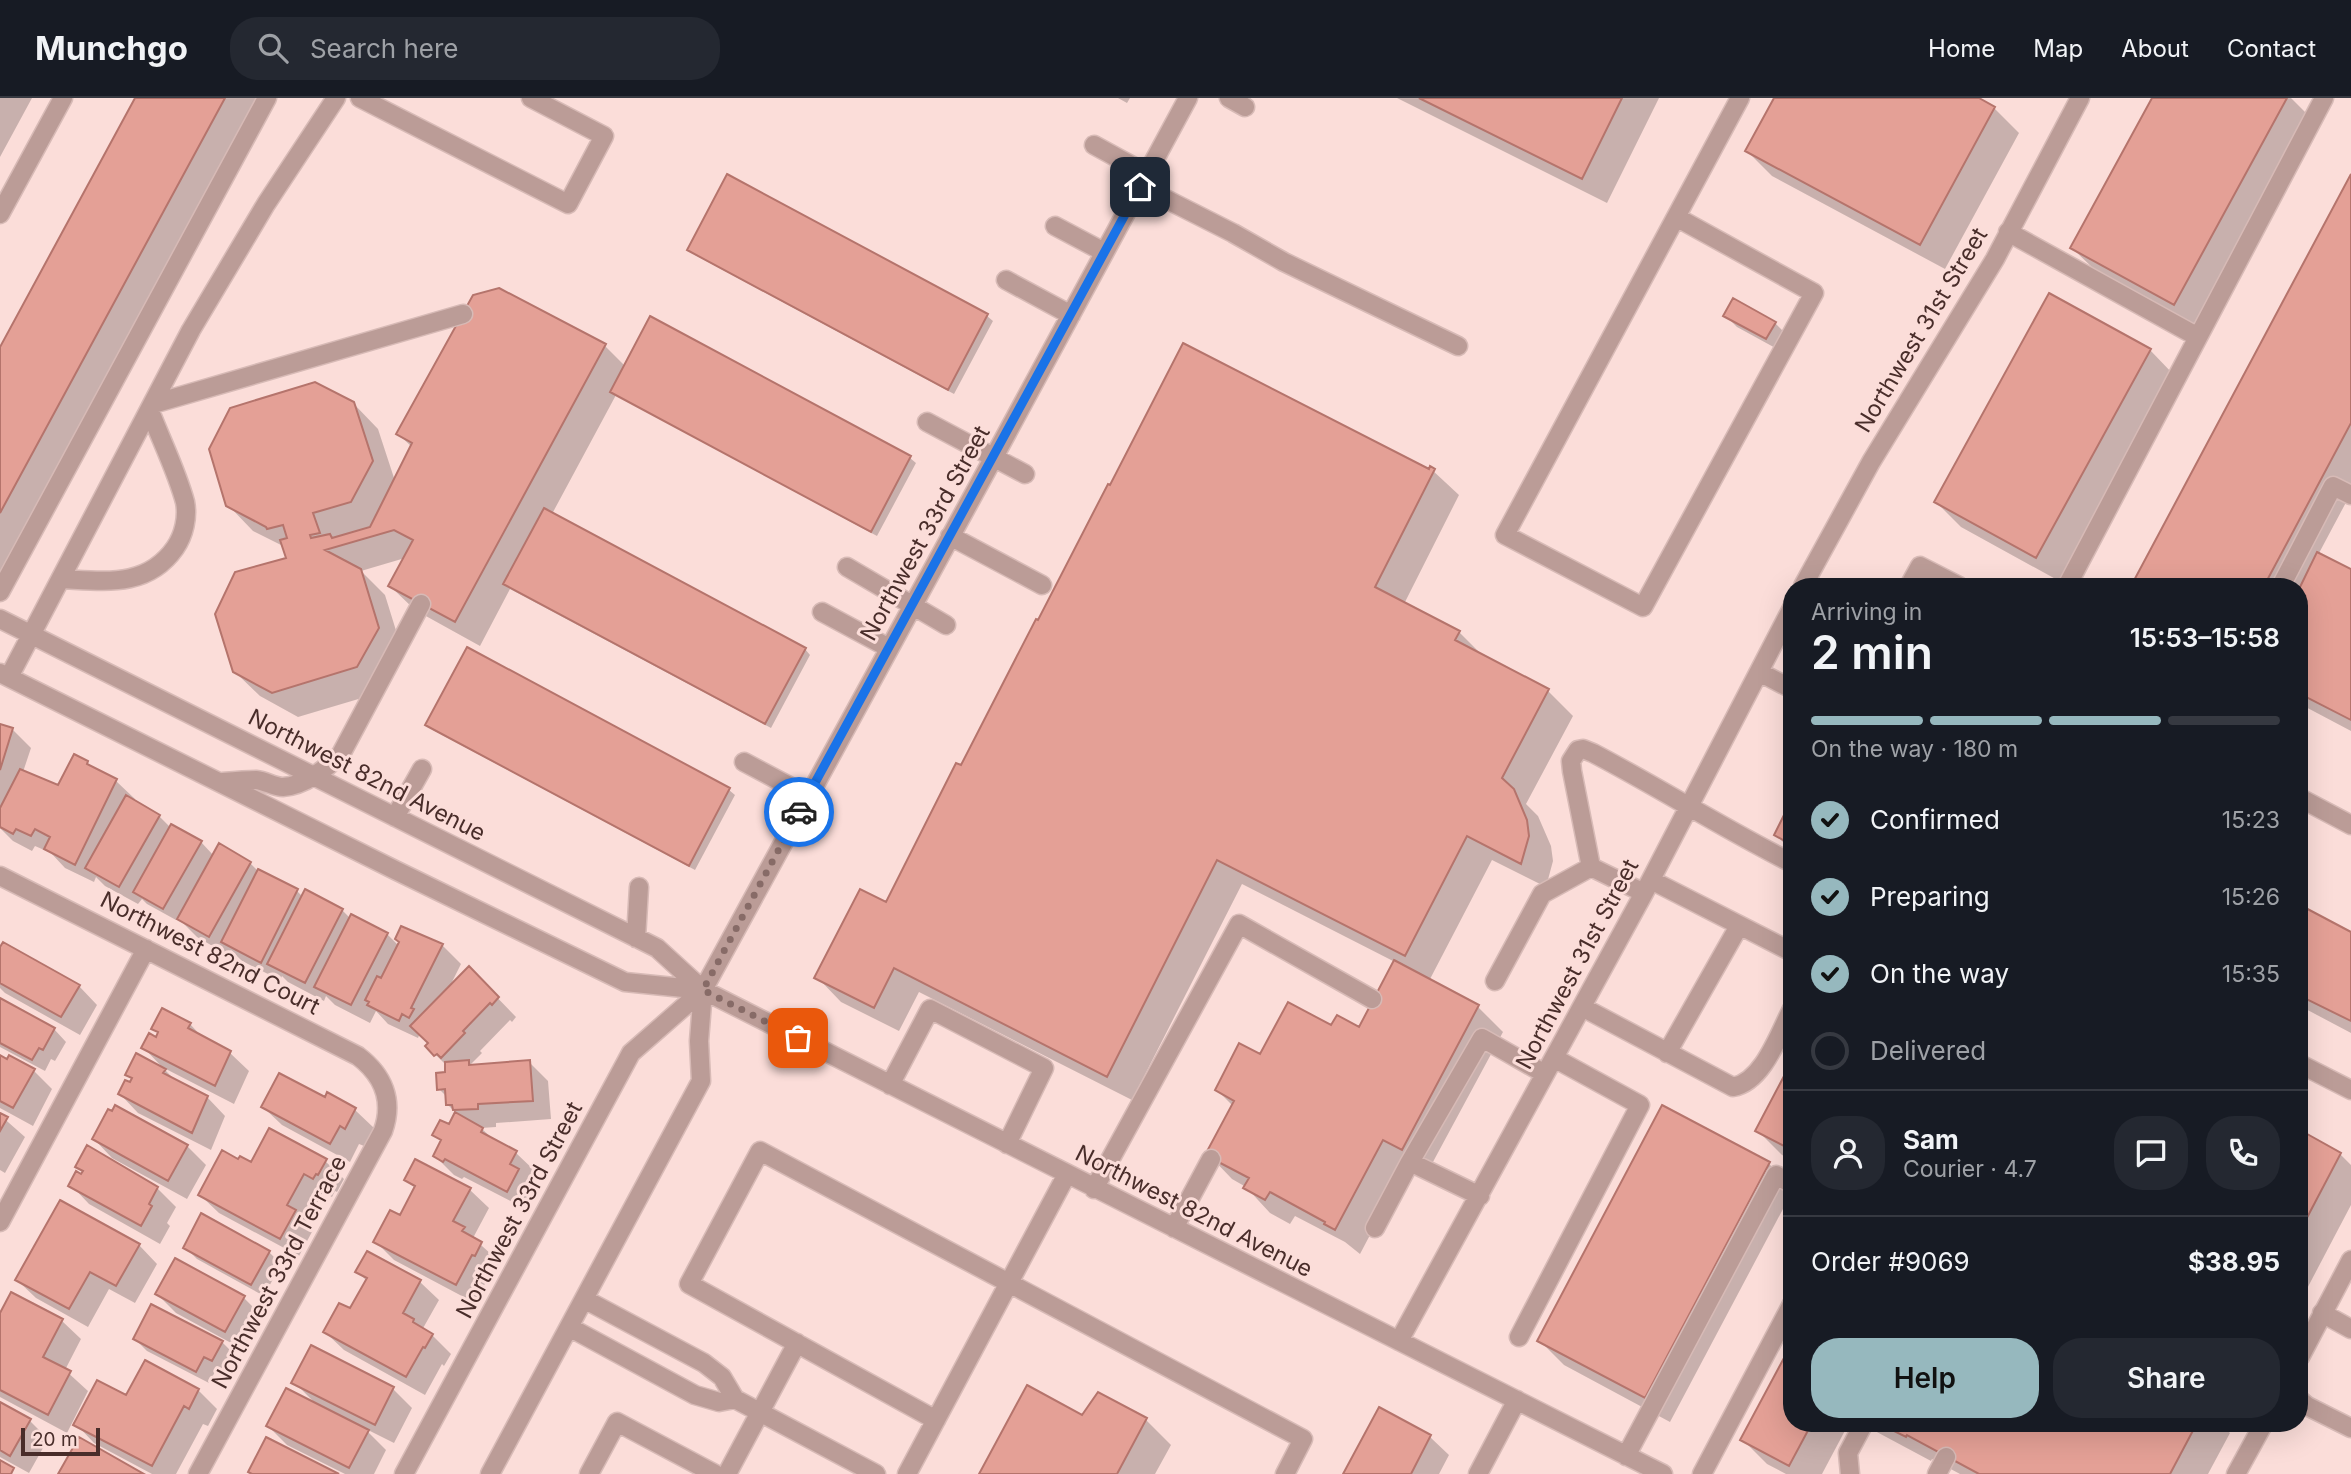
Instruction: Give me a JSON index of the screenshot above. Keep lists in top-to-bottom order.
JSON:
{
  "streets": {
    "street": [
      "Northwest 31st Street",
      "Northwest 33rd Street",
      "Northwest 82nd Avenue",
      "Northwest 82nd Court",
      "Northwest 33rd Terrace"
    ]
  },
  "crossings": [
    ["Northwest 31st Street", "Northwest 82nd Avenue"],
    ["Northwest 33rd Street", "Northwest 82nd Avenue"],
    ["Northwest 82nd Court", "Northwest 33rd Terrace"]
  ],
  "scale_bar": "20 m",
  "page": {
    "header": "Munchgo",
    "search": "Search here",
    "nav": [
      "Home",
      "Map",
      "About",
      "Contact"
    ],
    "heading": ["2 min", "Arriving in", "15:53–15:58"],
    "panel": [
      "Sam",
      "Courier · 4.7",
      "Order #9069",
      "$38.95"
    ],
    "bar": "On the way · 180 m",
    "list": [
      ["Confirmed", "15:23"],
      ["Preparing", "15:26"],
      ["On the way", "15:35"],
      "Delivered"
    ],
    "buttons": ["Help", "Share"],
    "scale": "20 m"
  }
}
